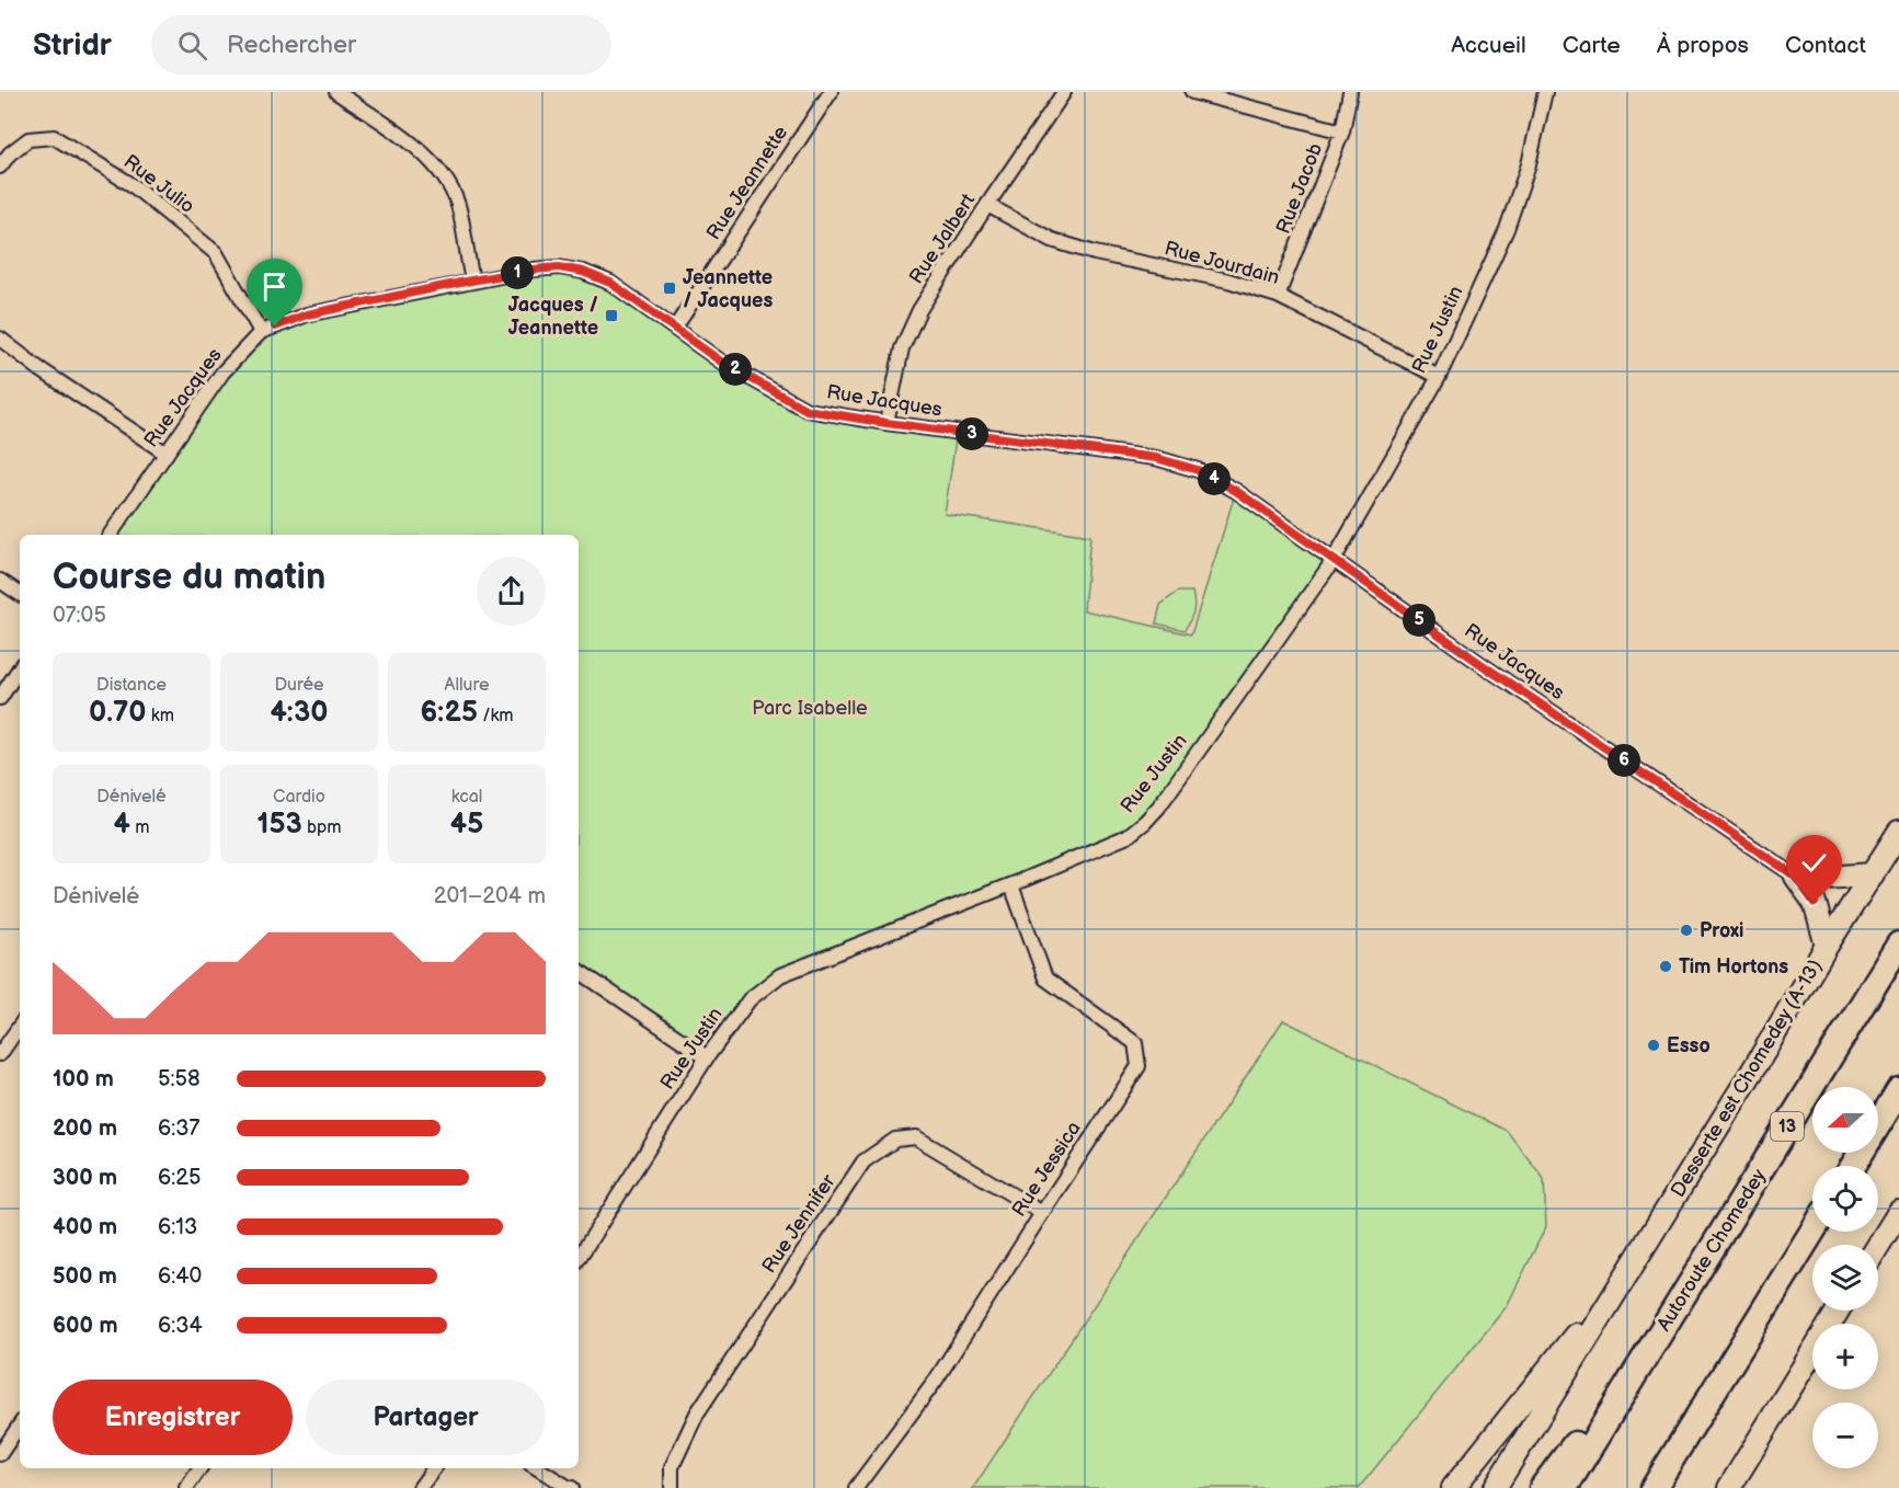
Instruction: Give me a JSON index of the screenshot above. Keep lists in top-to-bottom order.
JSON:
{
  "streets": {
    "highway": ["13", "Autoroute Chomedey"],
    "main road": ["Desserte est Chomedey (A-13)"],
    "street": [
      "Rue Jeannette",
      "Rue Julio",
      "Rue Jacob",
      "Rue Jalbert",
      "Rue Jourdain",
      "Rue Justin",
      "Rue Jacques",
      "Rue Jessica",
      "Rue Jennifer"
    ]
  },
  "crossings": [
    ["Rue Jeannette", "Rue Jacques"],
    ["Rue Julio", "Rue Jacques"],
    ["Rue Jacob", "Rue Jourdain"],
    ["Rue Jalbert", "Rue Jourdain"],
    ["Rue Jalbert", "Rue Jacques"],
    ["Rue Jourdain", "Rue Justin"],
    ["Rue Justin", "Rue Jacques"],
    ["Rue Justin", "Rue Jessica"],
    ["Rue Jessica", "Rue Jennifer"]
  ],
  "parks": ["Parc Isabelle"],
  "places": {
    "transit": ["Jeannette / Jacques", "Jacques / Jeannette"],
    "other": ["Proxi", "Tim Hortons", "Esso"]
  },
  "north": "left",
  "page": {
    "header": "Stridr",
    "search": "Rechercher",
    "nav": [
      "Accueil",
      "Carte",
      "À propos",
      "Contact"
    ],
    "pins": [
      "1",
      "2",
      "3",
      "4",
      "5",
      "6"
    ],
    "heading": ["Course du matin", "07:05"],
    "stats": [
      ["Distance", "0.70 km"],
      ["Durée", "4:30"],
      ["Allure", "6:25 /km"],
      ["Dénivelé", "4 m"],
      ["Cardio", "153 bpm"],
      ["kcal", "45"]
    ],
    "chart": ["Dénivelé", "201–204 m"],
    "list": [
      {
        "name": "100 m",
        "note": "5:58"
      },
      {
        "name": "200 m",
        "note": "6:37"
      },
      {
        "name": "300 m",
        "note": "6:25"
      },
      {
        "name": "400 m",
        "note": "6:13"
      },
      {
        "name": "500 m",
        "note": "6:40"
      },
      {
        "name": "600 m",
        "note": "6:34"
      }
    ],
    "map_buttons": ["+", "−"],
    "buttons": ["Enregistrer", "Partager"]
  }
}
